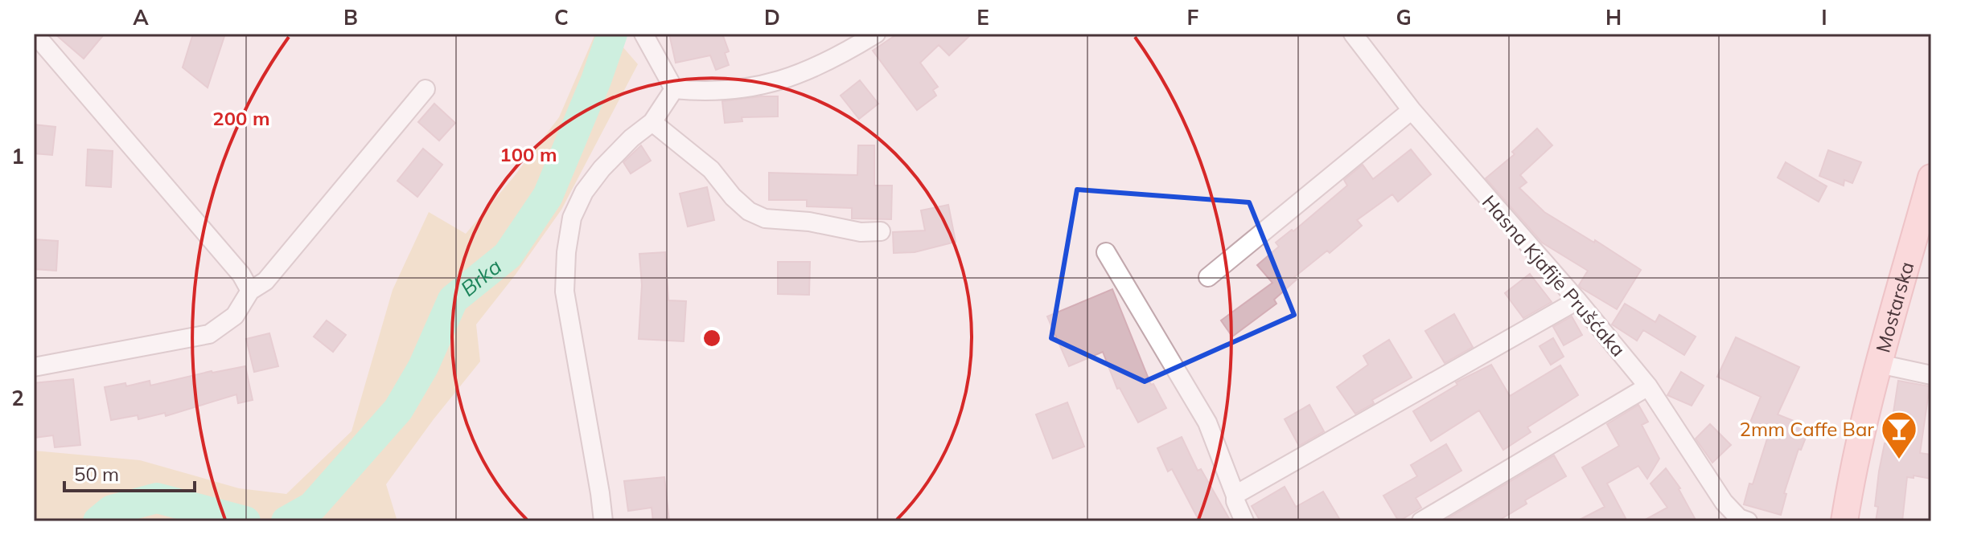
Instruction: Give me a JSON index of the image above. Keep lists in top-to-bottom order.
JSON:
{
  "streets": {
    "main road": ["Mostarska"],
    "street": ["Hasna Kjafije Prušćaka"]
  },
  "water": ["Brka"],
  "places": {
    "bar": ["2mm Caffe Bar"]
  },
  "scale_bar": "50 m",
  "grid": {
    "columns": [
      "A",
      "B",
      "C",
      "D",
      "E",
      "F",
      "G",
      "H",
      "I"
    ],
    "rows": ["1", "2"]
  },
  "rings": ["200 m", "100 m"]
}
